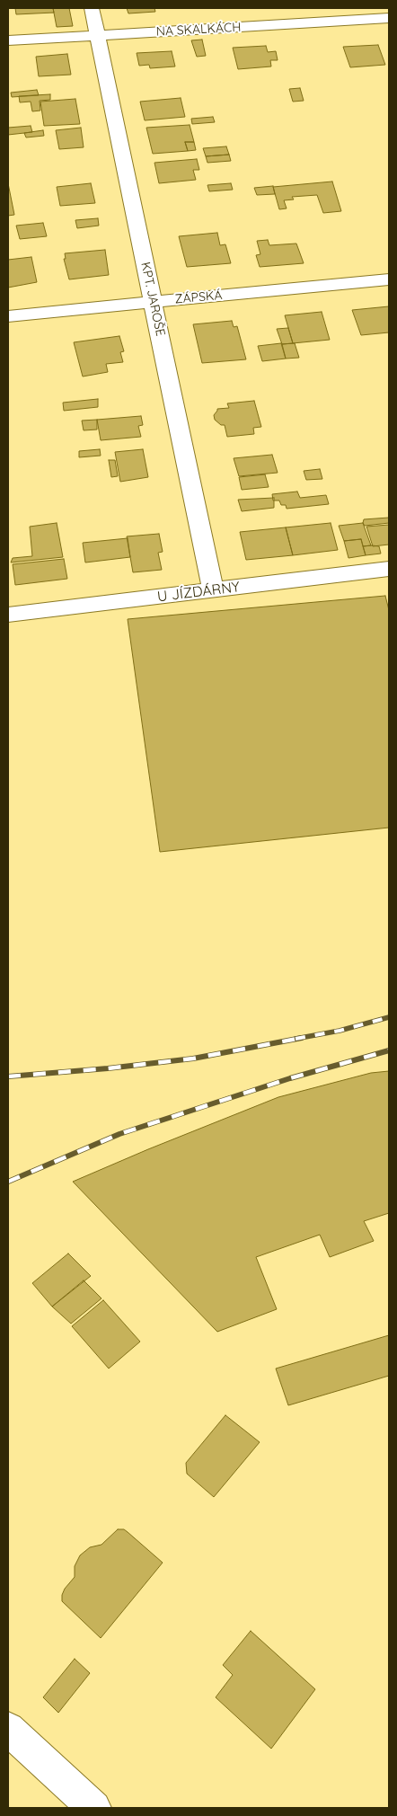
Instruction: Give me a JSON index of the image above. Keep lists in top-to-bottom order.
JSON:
{
  "streets": {
    "street": [
      "NA SKALKÁCH",
      "ZÁPSKÁ",
      "KPT. JAROŠE",
      "U JÍZDÁRNY"
    ]
  },
  "crossings": [
    ["NA SKALKÁCH", "KPT. JAROŠE"],
    ["ZÁPSKÁ", "KPT. JAROŠE"],
    ["KPT. JAROŠE", "U JÍZDÁRNY"]
  ]
}
